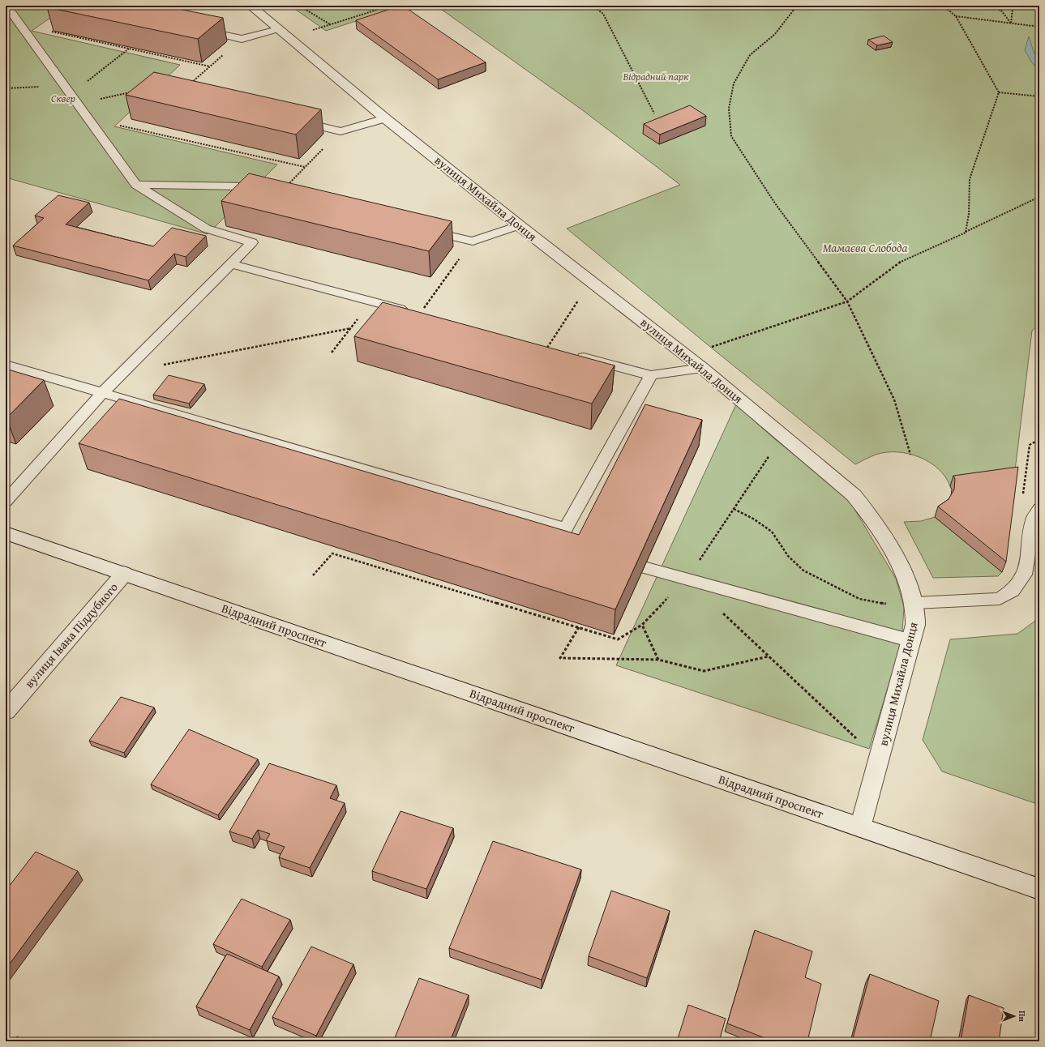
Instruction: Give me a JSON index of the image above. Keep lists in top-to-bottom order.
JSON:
{
  "streets": {
    "street": ["вулиця Михайла Донця", "Відрадний проспект", "вулиця Івана Піддубного"]
  },
  "crossings": [
    ["вулиця Михайла Донця", "Відрадний проспект"],
    ["Відрадний проспект", "вулиця Івана Піддубного"]
  ],
  "parks": ["Відрадний парк", "Сквер", "Мамаєва Слобода"],
  "north": "right"
}
